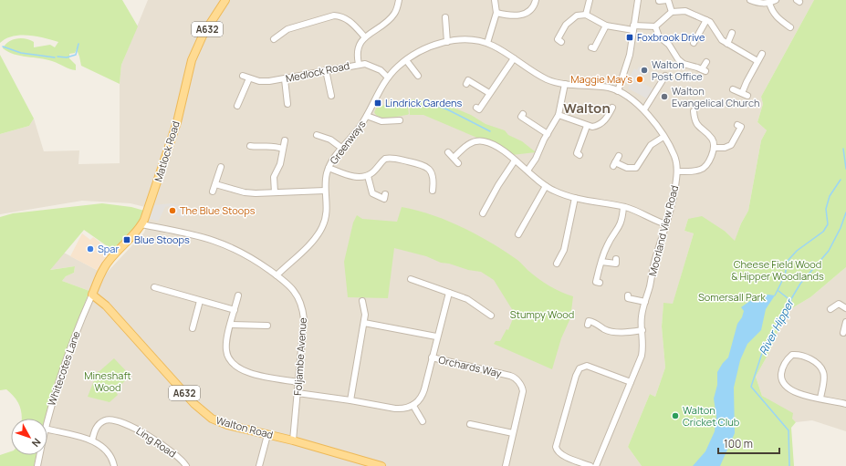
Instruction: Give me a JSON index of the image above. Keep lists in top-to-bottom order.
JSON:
{
  "streets": {
    "main road": ["A632", "Matlock Road", "Walton Road"],
    "street": [
      "Medlock Road",
      "Greenways",
      "Moorland View Road",
      "Foljambe Avenue",
      "Orchards Way",
      "Whitecotes Lane",
      "Ling Road"
    ]
  },
  "crossings": [
    ["Medlock Road", "Greenways"],
    ["Greenways", "Moorland View Road"],
    ["Greenways", "Foljambe Avenue"],
    ["Matlock Road", "Foljambe Avenue"],
    ["Matlock Road", "Whitecotes Lane"],
    ["Matlock Road", "Walton Road"],
    ["Foljambe Avenue", "Walton Road"],
    ["Whitecotes Lane", "Walton Road"]
  ],
  "districts": ["Walton"],
  "water": ["River Hipper"],
  "parks": [
    "Cheese Field Wood & Hipper Woodlands",
    "Somersall Park",
    "Stumpy Wood",
    "Mineshaft Wood"
  ],
  "places": {
    "transit": ["Foxbrook Drive", "Lindrick Gardens", "Blue Stoops"],
    "other": [
      "Walton Post Office",
      "Maggie May's",
      "Walton Evangelical Church",
      "The Blue Stoops",
      "Spar",
      "Walton Cricket Club"
    ]
  },
  "scale_bar": "100 m",
  "north": "bottom right"
}
